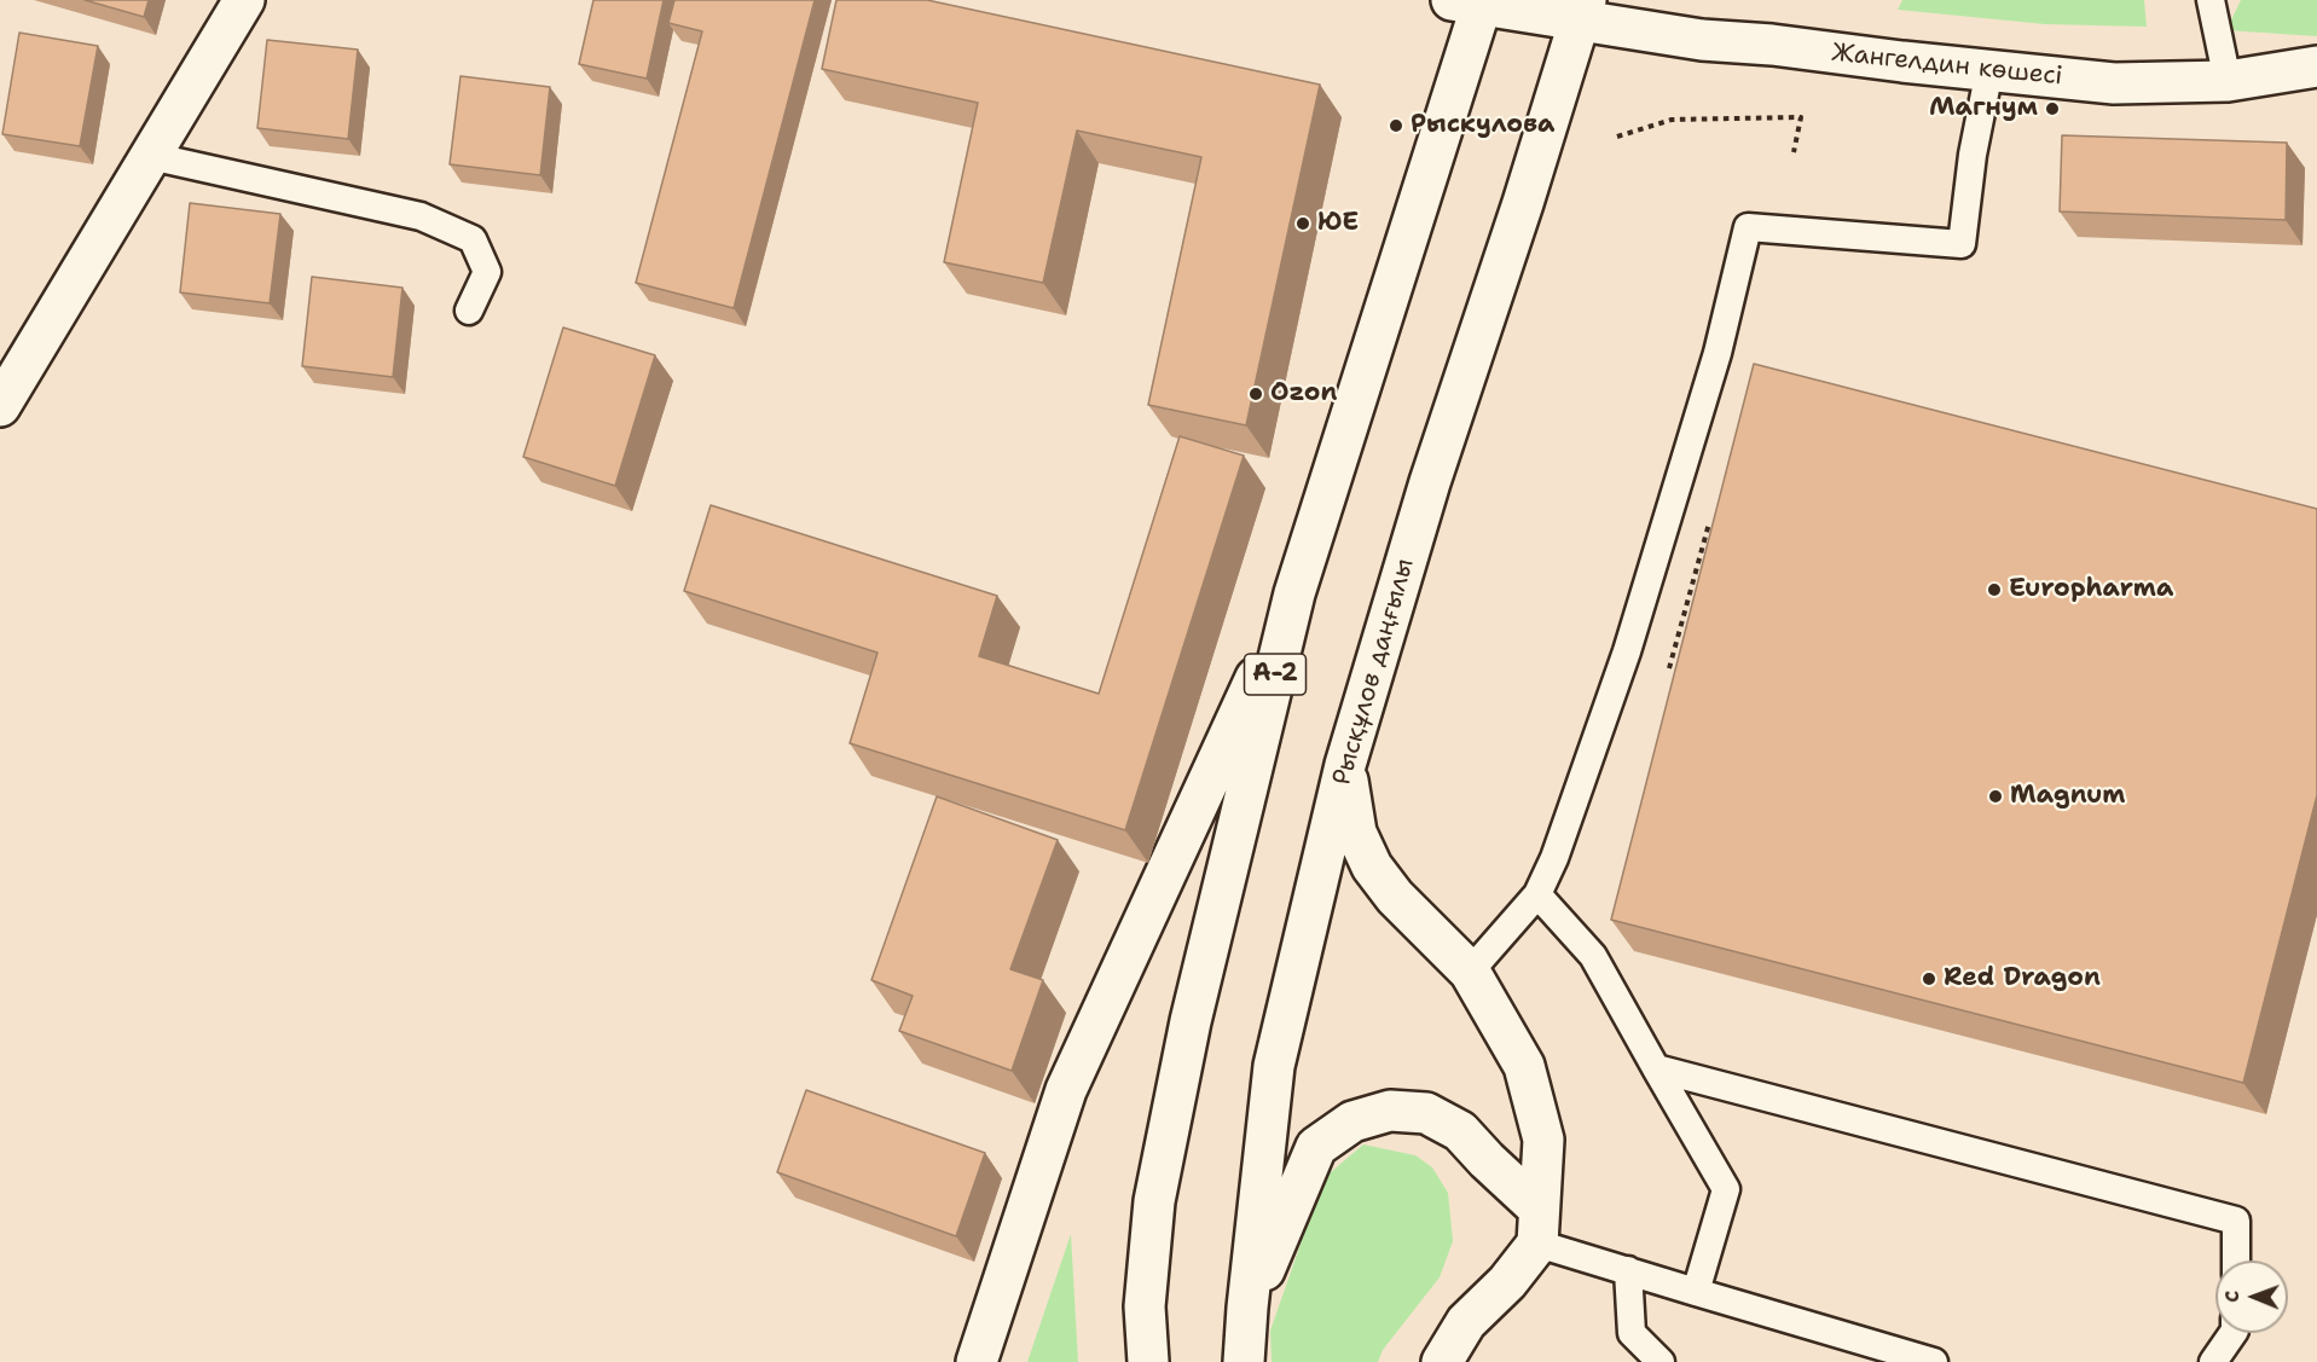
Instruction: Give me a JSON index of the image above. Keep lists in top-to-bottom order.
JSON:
{
  "streets": {
    "main road": ["Жангелдин көшесі", "Рысқұлов даңғылы", "A-2"]
  },
  "crossings": [
    ["Жангелдин көшесі", "Рысқұлов даңғылы"],
    ["Жангелдин көшесі", "A-2"]
  ],
  "places": [
    "Магнум",
    "Рыскулова",
    "ЮЕ",
    "Ozon",
    "Europharma",
    "Magnum",
    "Red Dragon"
  ],
  "north": "left"
}
